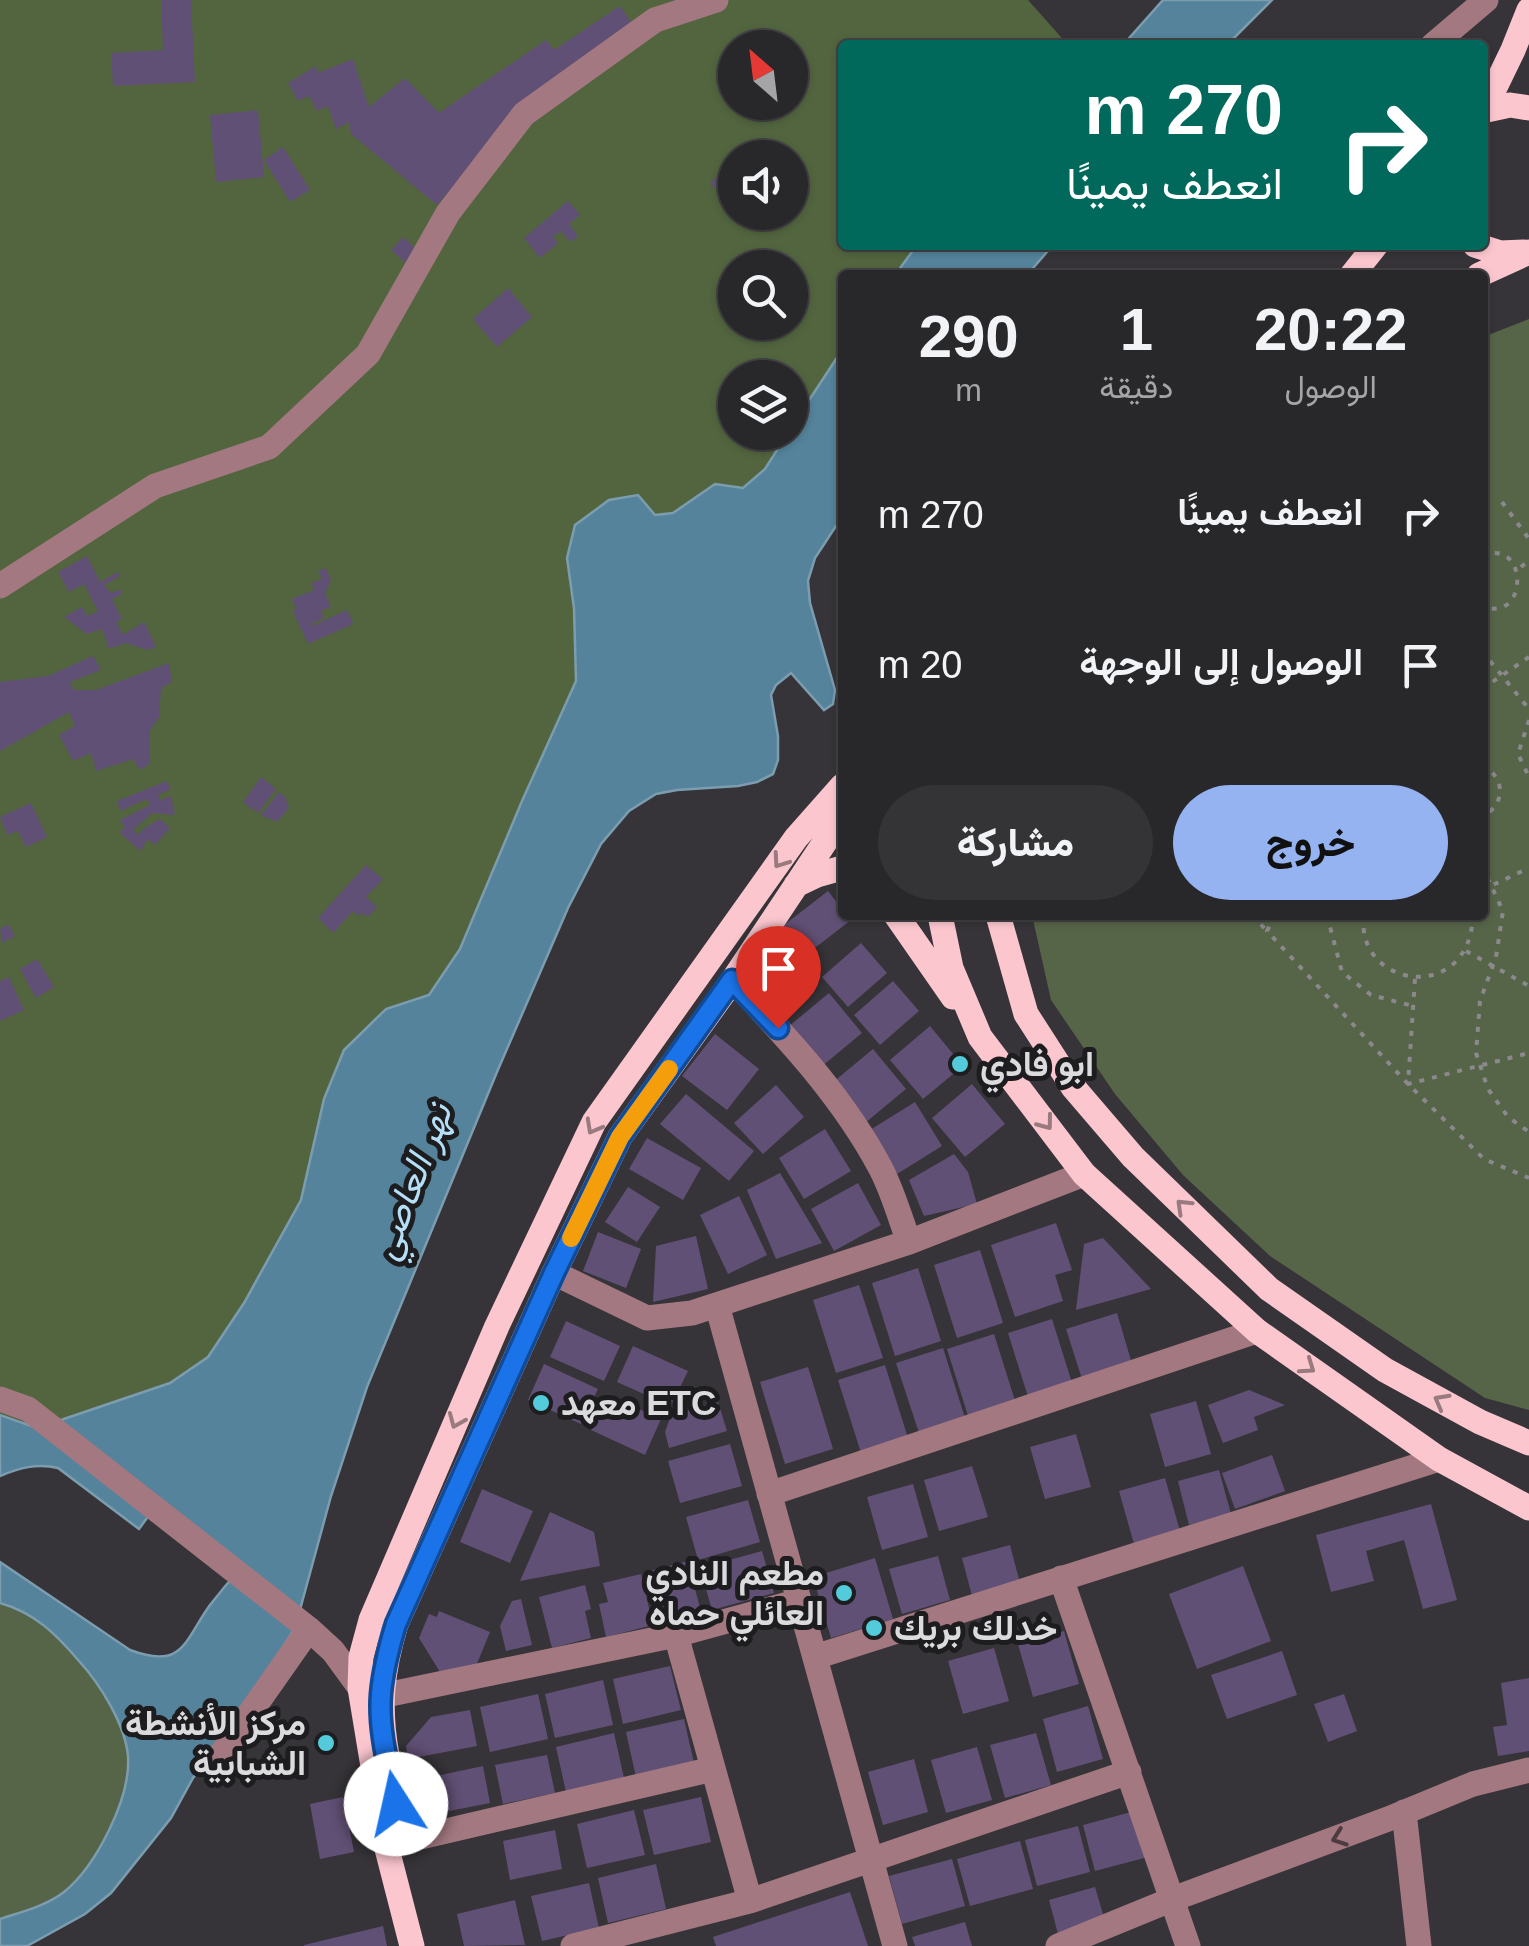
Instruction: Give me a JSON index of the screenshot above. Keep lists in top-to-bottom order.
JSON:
{
  "water": ["نهر العاصي"],
  "places": [
    "ابو فادي",
    "معهد ETC",
    "مطعم النادي العائلي حماه",
    "خدلك بريك",
    "مركز الأنشطة الشبابية"
  ],
  "north": "top left",
  "page": {
    "turn": ["270 m", "انعطف يمينًا"],
    "eta": [
      "20:22",
      "الوصول",
      "1",
      "دقيقة",
      "290",
      "m"
    ],
    "list": [
      {
        "name": "انعطف يمينًا",
        "value": "270 m"
      },
      {
        "name": "الوصول إلى الوجهة",
        "value": "20 m"
      }
    ],
    "buttons": ["خروج", "مشاركة"]
  }
}
